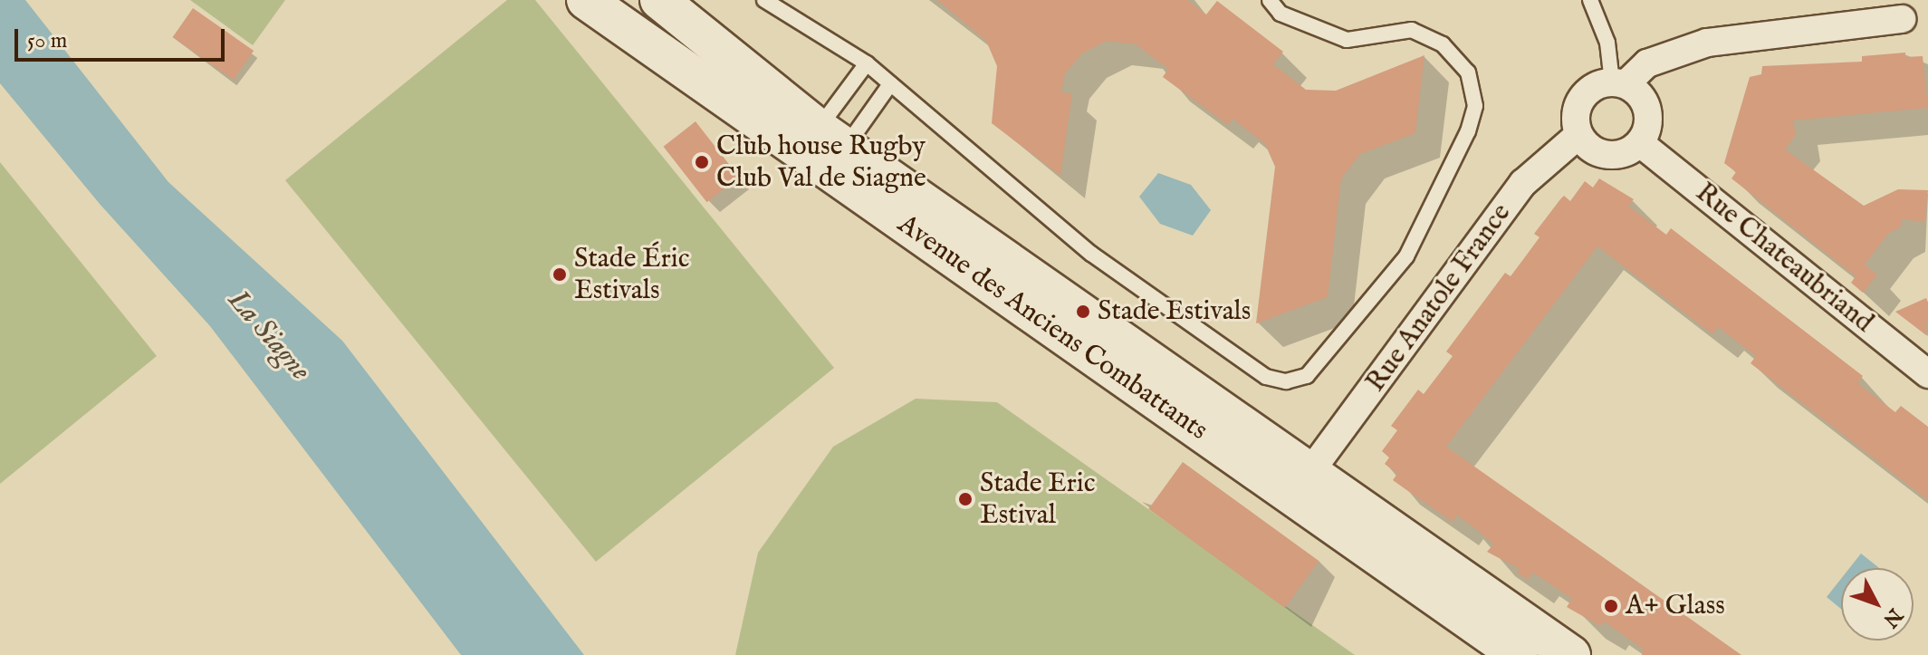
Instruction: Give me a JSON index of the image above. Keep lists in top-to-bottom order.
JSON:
{
  "streets": {
    "main road": ["Avenue des Anciens Combattants"],
    "street": ["Rue Chateaubriand", "Rue Anatole France"]
  },
  "crossings": [
    ["Rue Chateaubriand", "Rue Anatole France"],
    ["Rue Anatole France", "Avenue des Anciens Combattants"]
  ],
  "water": ["La Siagne"],
  "places": [
    "Club house Rugby Club Val de Siagne",
    "Stade Éric Estivals",
    "Stade Estivals",
    "Stade Eric Estival",
    "A+ Glass"
  ],
  "scale_bar": "50 m",
  "north": "bottom right"
}
